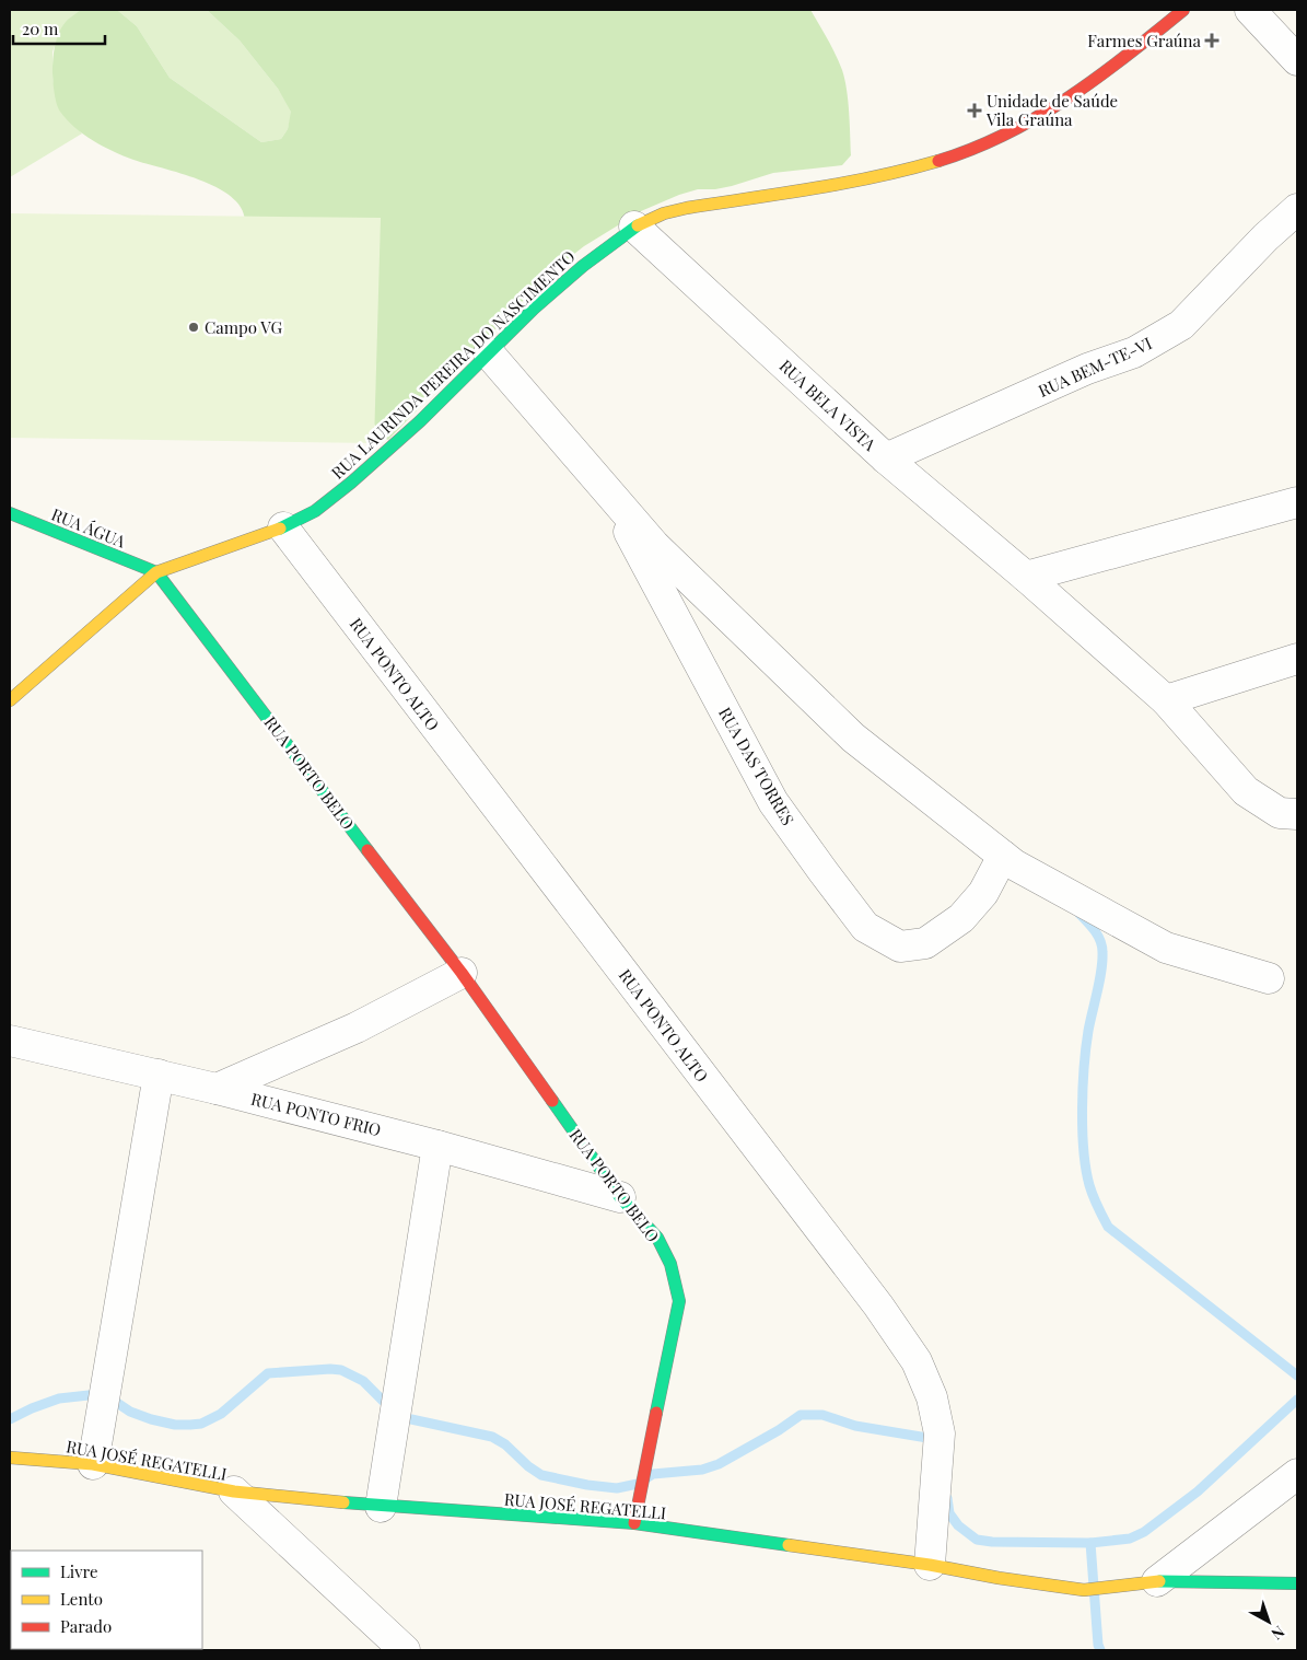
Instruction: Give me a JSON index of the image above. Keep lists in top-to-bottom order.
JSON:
{
  "streets": {
    "street": [
      "RUA LAURINDA PEREIRA DO NASCIMENTO",
      "RUA BEM-TE-VI",
      "RUA BELA VISTA",
      "RUA ÁGUA",
      "RUA PONTO ALTO",
      "RUA DAS TORRES",
      "RUA PORTO BELO",
      "RUA PONTO FRIO",
      "RUA JOSÉ REGATELLI"
    ]
  },
  "crossings": [
    ["RUA LAURINDA PEREIRA DO NASCIMENTO", "RUA BELA VISTA"],
    ["RUA LAURINDA PEREIRA DO NASCIMENTO", "RUA ÁGUA"],
    ["RUA LAURINDA PEREIRA DO NASCIMENTO", "RUA PONTO ALTO"],
    ["RUA LAURINDA PEREIRA DO NASCIMENTO", "RUA DAS TORRES"],
    ["RUA LAURINDA PEREIRA DO NASCIMENTO", "RUA PORTO BELO"],
    ["RUA BEM-TE-VI", "RUA BELA VISTA"],
    ["RUA ÁGUA", "RUA PORTO BELO"],
    ["RUA PONTO ALTO", "RUA JOSÉ REGATELLI"],
    ["RUA PORTO BELO", "RUA PONTO FRIO"],
    ["RUA PORTO BELO", "RUA JOSÉ REGATELLI"]
  ],
  "places": {
    "health": ["Farmes Graúna", "Unidade de Saúde Vila Graúna"],
    "other": ["Campo VG"]
  },
  "legend": ["Livre", "Lento", "Parado"],
  "scale_bar": "20 m",
  "north": "bottom right"
}
